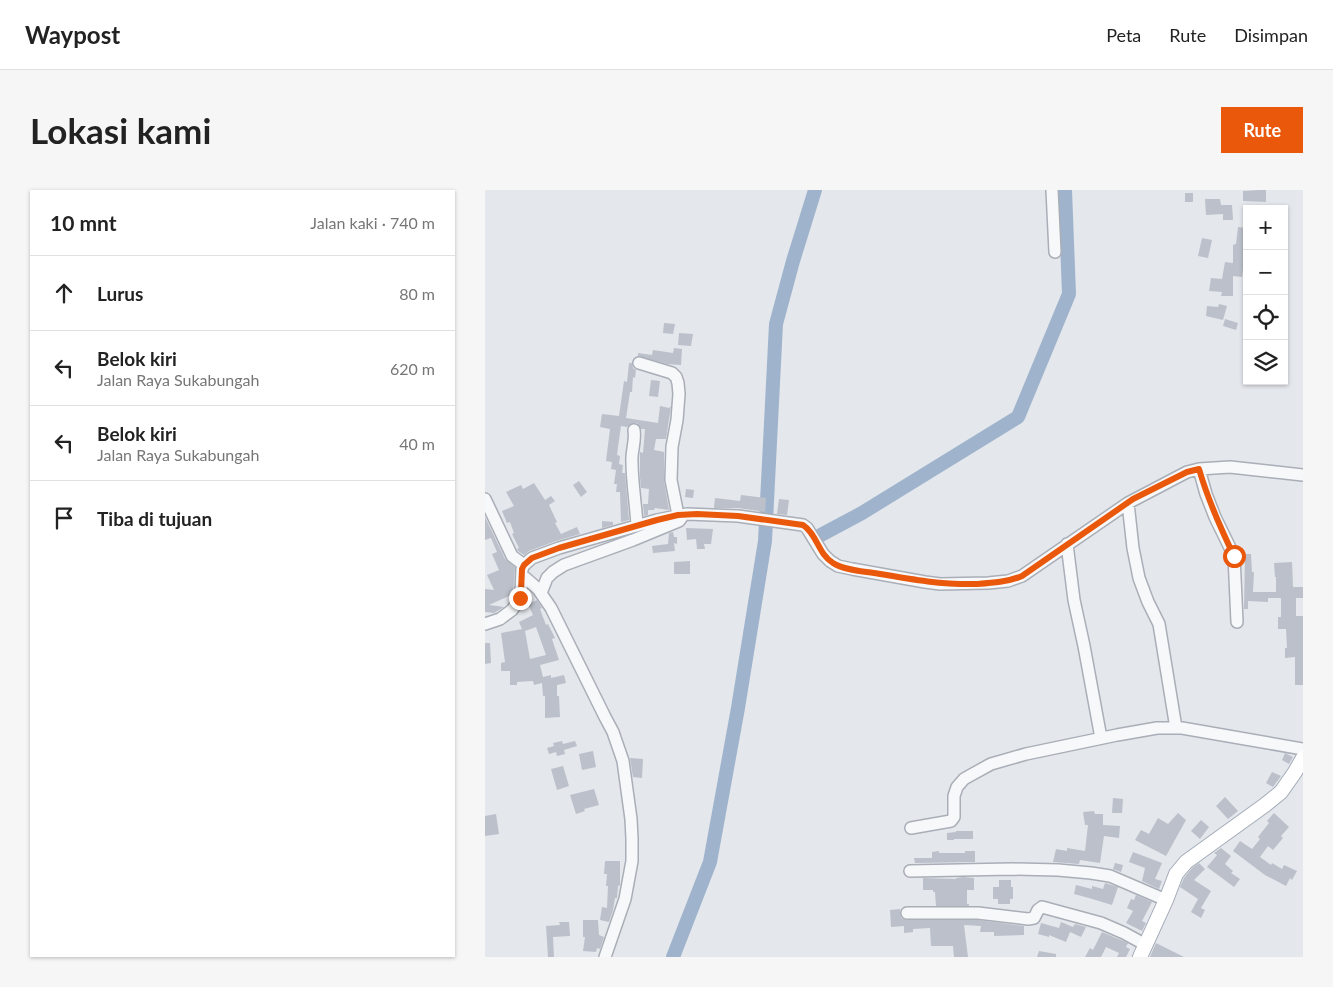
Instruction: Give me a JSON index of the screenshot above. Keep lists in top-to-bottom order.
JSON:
{
  "page": {
    "header": "Waypost",
    "nav": ["Peta", "Rute", "Disimpan"],
    "buttons": "Rute",
    "title": "Lokasi kami",
    "heading": ["10 mnt", "Jalan kaki · 740 m"],
    "map_buttons": ["+", "−"],
    "list": [
      ["Lurus", "80 m"],
      ["Belok kiri", "Jalan Raya Sukabungah", "620 m"],
      ["Belok kiri", "Jalan Raya Sukabungah", "40 m"],
      "Tiba di tujuan"
    ]
  }
}
